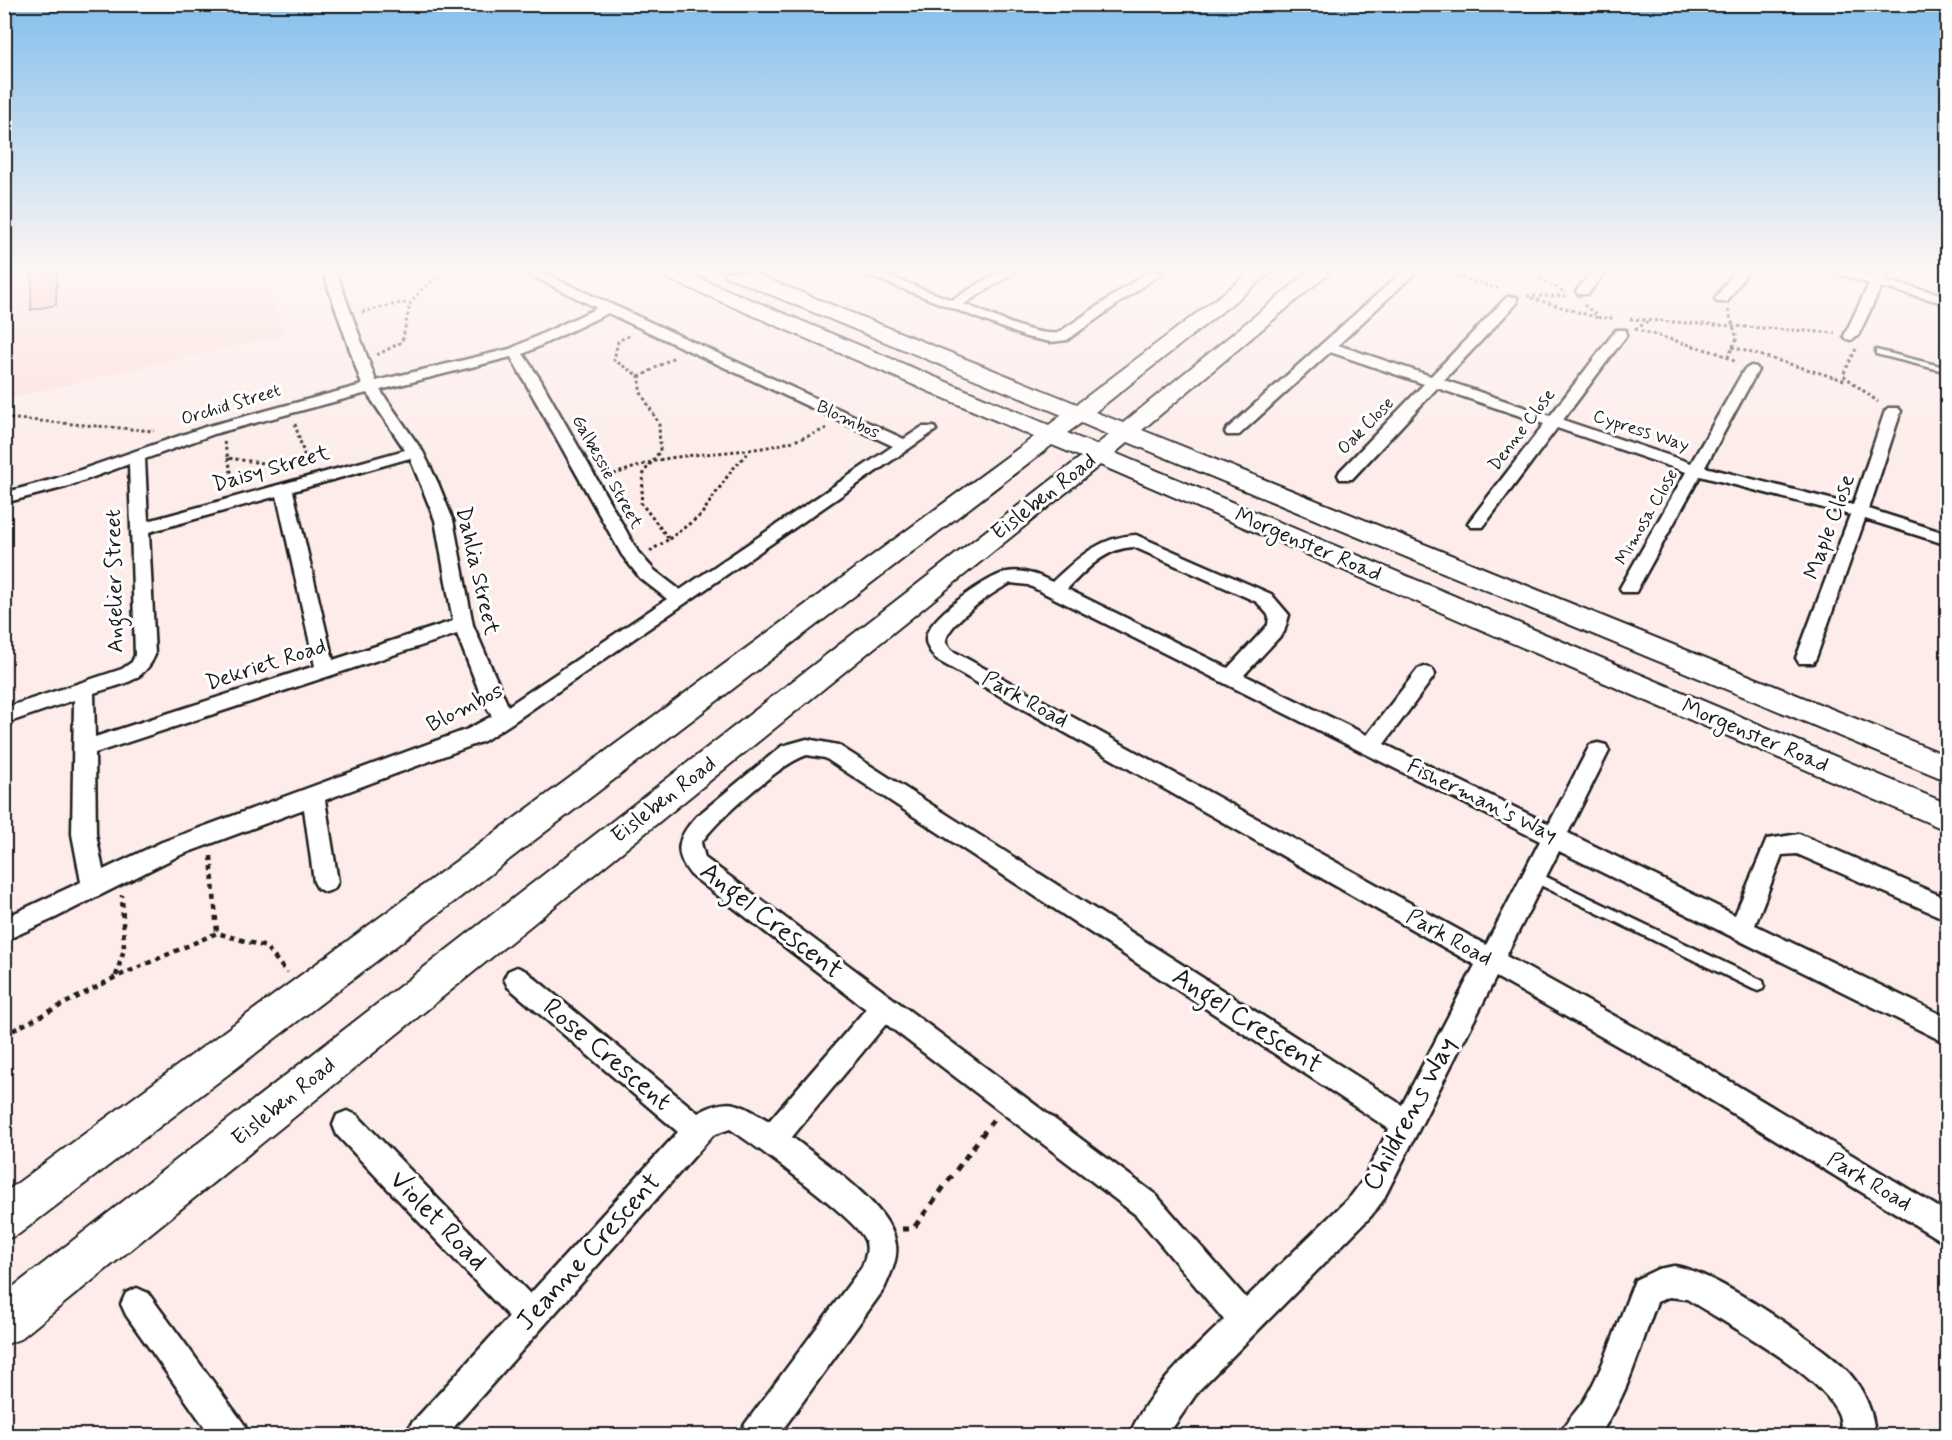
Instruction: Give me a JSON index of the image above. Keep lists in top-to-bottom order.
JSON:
{
  "streets": {
    "main road": ["Eisleben Road", "Morgenster Road"],
    "street": [
      "Orchid Street",
      "Blombos",
      "Oak Close",
      "Denne Close",
      "Cypress Way",
      "Daisy Street",
      "Galbessie Street",
      "Mimosa Close",
      "Maple Close",
      "Dahlia Street",
      "Angelier Street",
      "Dekriet Road",
      "Park Road",
      "Fisherman's Way",
      "Angel Crescent",
      "Rose Crescent",
      "Childrens Way",
      "Violet Road",
      "Jeanne Crescent"
    ]
  },
  "crossings": [
    ["Orchid Street", "Galbessie Street"],
    ["Orchid Street", "Dahlia Street"],
    ["Orchid Street", "Angelier Street"],
    ["Blombos", "Galbessie Street"],
    ["Blombos", "Dahlia Street"],
    ["Oak Close", "Cypress Way"],
    ["Denne Close", "Cypress Way"],
    ["Cypress Way", "Mimosa Close"],
    ["Cypress Way", "Maple Close"],
    ["Daisy Street", "Dahlia Street"],
    ["Daisy Street", "Angelier Street"],
    ["Eisleben Road", "Morgenster Road"],
    ["Dahlia Street", "Dekriet Road"],
    ["Park Road", "Fisherman's Way"],
    ["Park Road", "Childrens Way"],
    ["Fisherman's Way", "Childrens Way"],
    ["Angel Crescent", "Childrens Way"],
    ["Rose Crescent", "Jeanne Crescent"],
    ["Violet Road", "Jeanne Crescent"]
  ]
}
